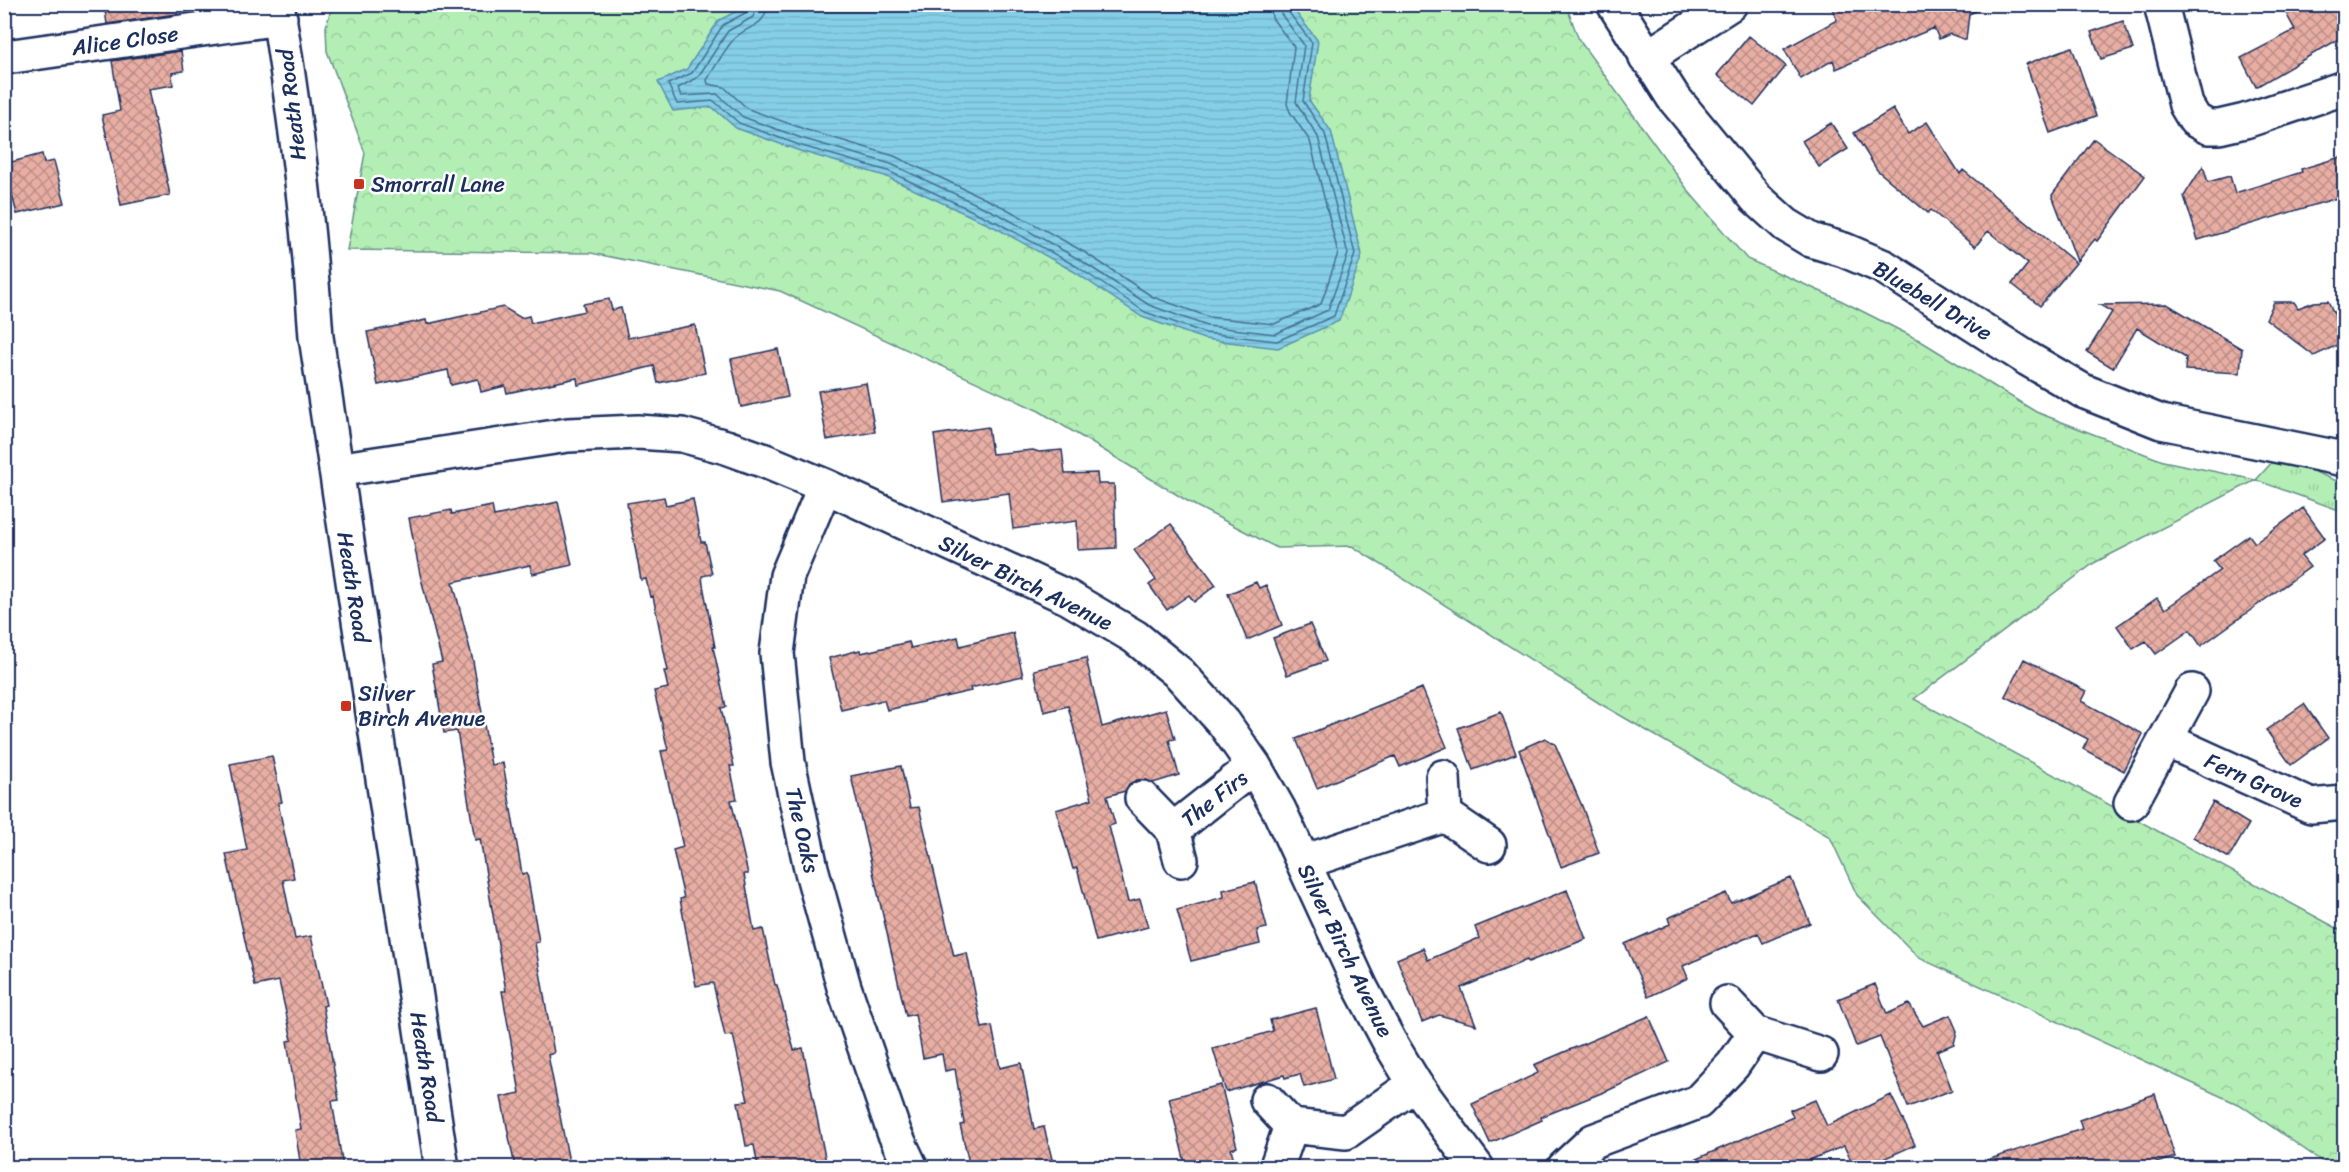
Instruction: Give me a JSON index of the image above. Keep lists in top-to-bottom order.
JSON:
{
  "streets": {
    "street": [
      "Alice Close",
      "Heath Road",
      "Bluebell Drive",
      "Silver Birch Avenue",
      "Fern Grove",
      "The Firs",
      "The Oaks"
    ]
  },
  "crossings": [
    ["Alice Close", "Heath Road"],
    ["Heath Road", "Silver Birch Avenue"],
    ["Silver Birch Avenue", "The Firs"],
    ["Silver Birch Avenue", "The Oaks"]
  ],
  "places": {
    "transit": ["Smorrall Lane", "Silver Birch Avenue"]
  }
}
